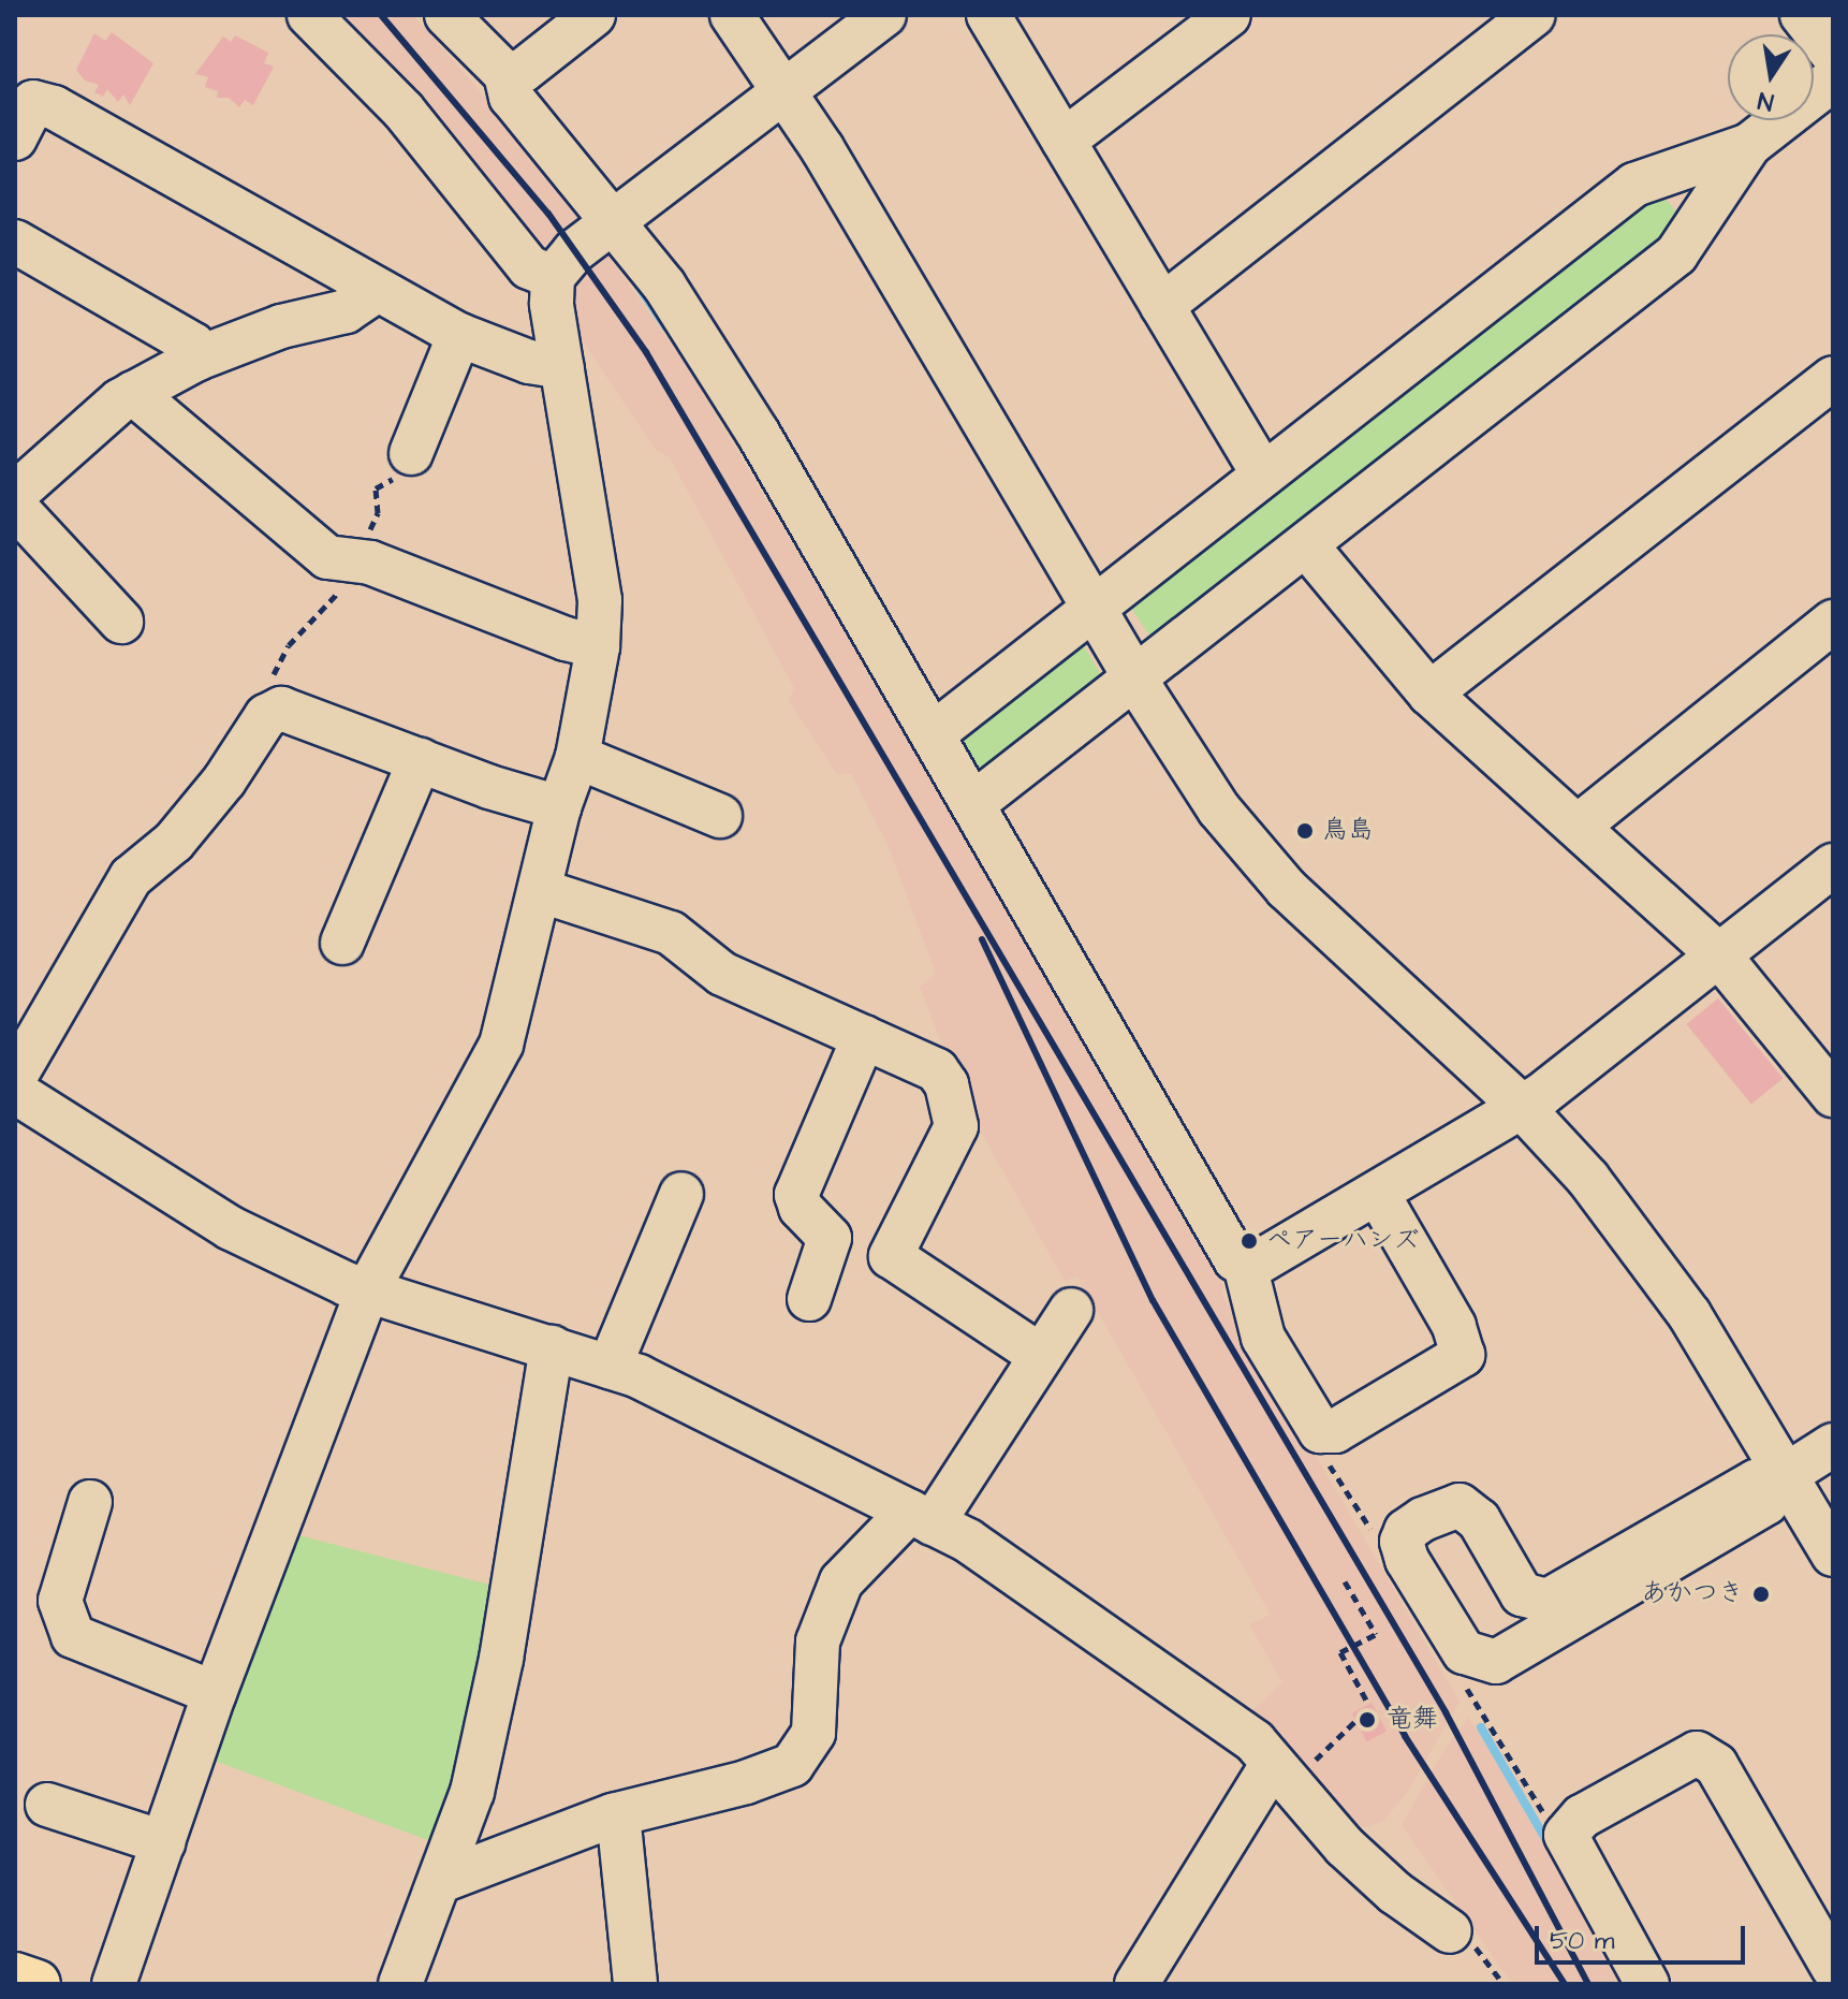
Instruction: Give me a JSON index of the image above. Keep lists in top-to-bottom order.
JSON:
{
  "places": [
    "鳥島",
    "ペアーハンズ",
    "あかつき",
    "竜舞"
  ],
  "scale_bar": "50 m",
  "north": "bottom"
}
